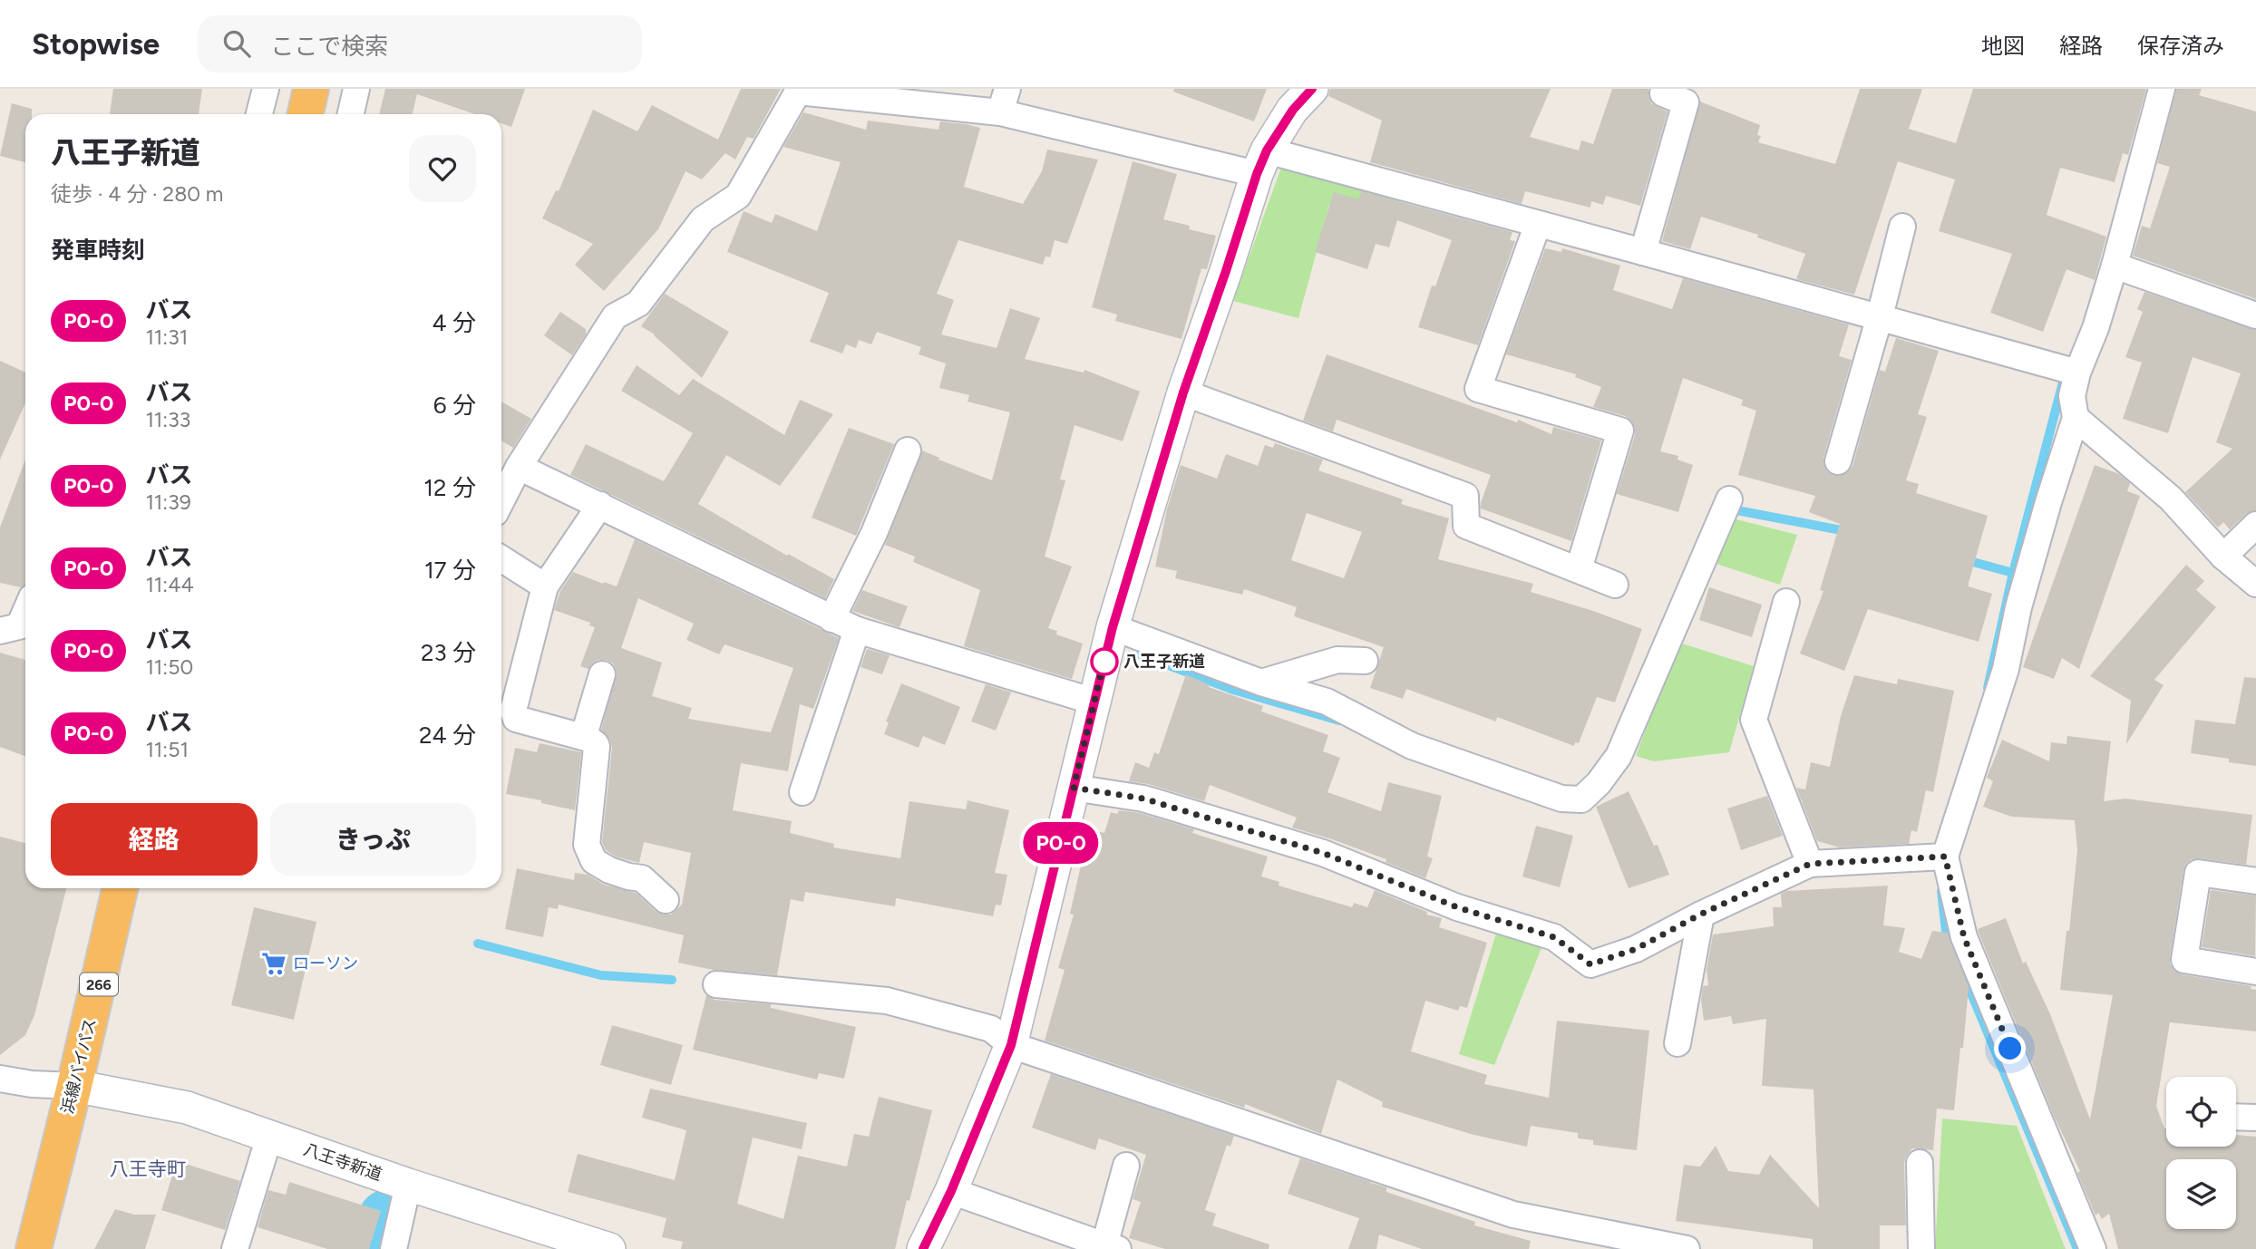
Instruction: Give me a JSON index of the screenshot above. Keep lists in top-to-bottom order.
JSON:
{
  "streets": {
    "highway": ["266", "浜線バイパス"],
    "street": ["八王寺新道"]
  },
  "crossings": [
    ["浜線バイパス", "八王寺新道"]
  ],
  "districts": ["八王寺町"],
  "places": {
    "other": ["八王子新道"],
    "supermarket": ["ローソン"]
  },
  "lines": ["bus line P0-0"],
  "page": {
    "header": "Stopwise",
    "search": "ここで検索",
    "nav": ["地図", "経路", "保存済み"],
    "on_map": "P0-0",
    "heading": [
      ["八王子新道", "徒歩 · 4 分 · 280 m"],
      "発車時刻"
    ],
    "list": [
      {
        "mark": "P0-0",
        "name": "バス",
        "note": "11:31",
        "value": "4 分"
      },
      {
        "mark": "P0-0",
        "name": "バス",
        "note": "11:33",
        "value": "6 分"
      },
      {
        "mark": "P0-0",
        "name": "バス",
        "note": "11:39",
        "value": "12 分"
      },
      {
        "mark": "P0-0",
        "name": "バス",
        "note": "11:44",
        "value": "17 分"
      },
      {
        "mark": "P0-0",
        "name": "バス",
        "note": "11:50",
        "value": "23 分"
      },
      {
        "mark": "P0-0",
        "name": "バス",
        "note": "11:51",
        "value": "24 分"
      }
    ],
    "buttons": ["経路", "きっぷ"]
  }
}
